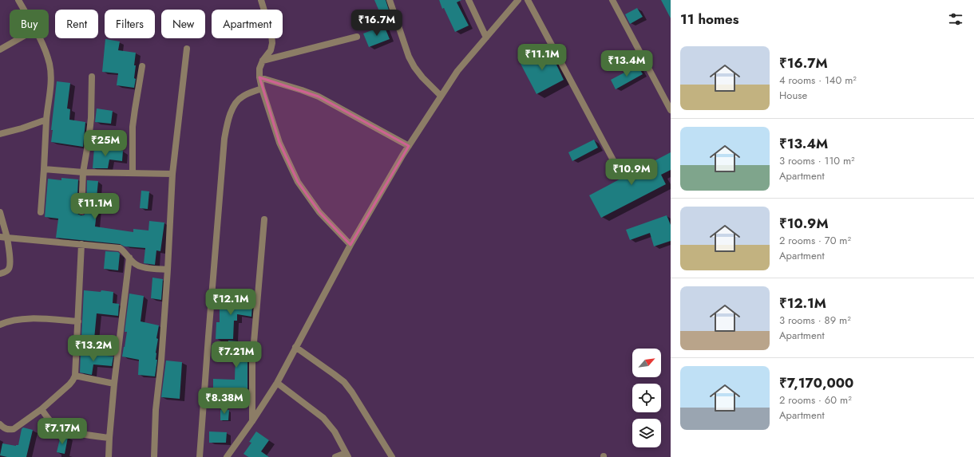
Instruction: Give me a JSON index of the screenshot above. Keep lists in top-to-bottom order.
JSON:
{
  "north": "top right",
  "page": {
    "heading": "11 homes",
    "price": [
      "₹16.7M",
      "₹11.1M",
      "₹13.4M",
      "₹25M",
      "₹10.9M",
      "₹11.1M",
      "₹12.1M",
      "₹13.2M",
      "₹7.21M",
      "₹8.38M",
      "₹7.17M"
    ],
    "chip": [
      "Buy",
      "Rent",
      "Filters",
      "New",
      "Apartment"
    ],
    "list": [
      {
        "name": "₹16.7M",
        "note": "4 rooms · 140 m² · House"
      },
      {
        "name": "₹13.4M",
        "note": "3 rooms · 110 m² · Apartment"
      },
      {
        "name": "₹10.9M",
        "note": "2 rooms · 70 m² · Apartment"
      },
      {
        "name": "₹12.1M",
        "note": "3 rooms · 89 m² · Apartment"
      },
      {
        "name": "₹7,170,000",
        "note": "2 rooms · 60 m² · Apartment"
      }
    ]
  }
}
